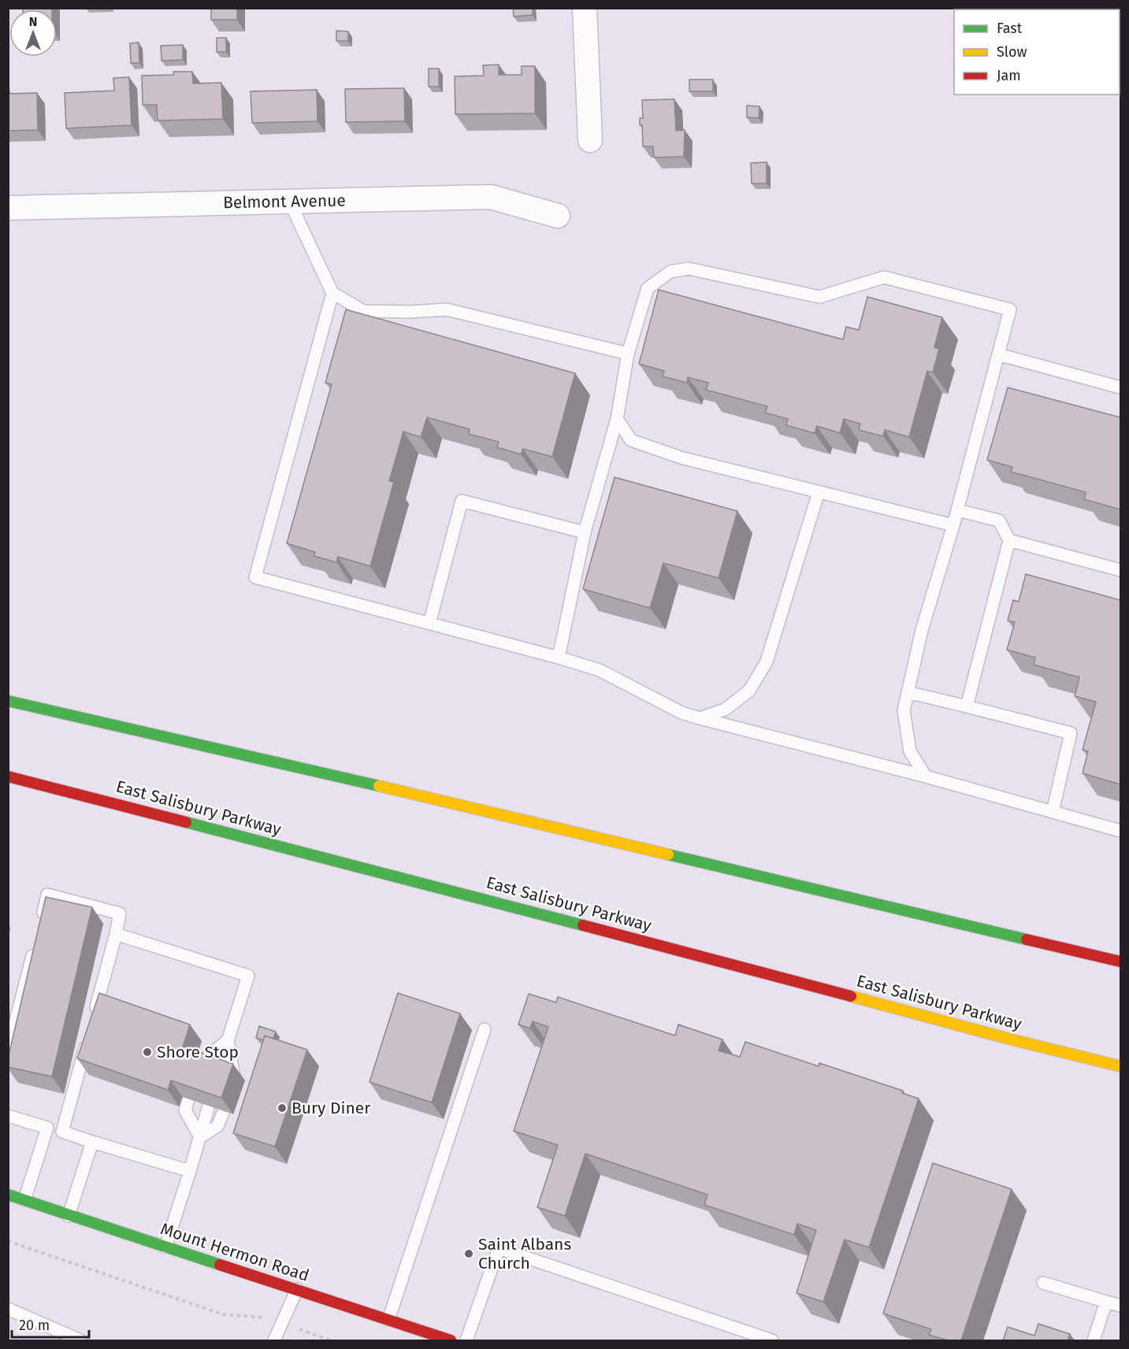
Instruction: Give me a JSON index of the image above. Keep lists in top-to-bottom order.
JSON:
{
  "streets": {
    "main road": ["East Salisbury Parkway", "Mount Hermon Road"],
    "street": ["Belmont Avenue"]
  },
  "places": ["Shore Stop", "Bury Diner", "Saint Albans Church"],
  "legend": ["Fast", "Slow", "Jam"],
  "scale_bar": "20 m",
  "north": "top"
}
